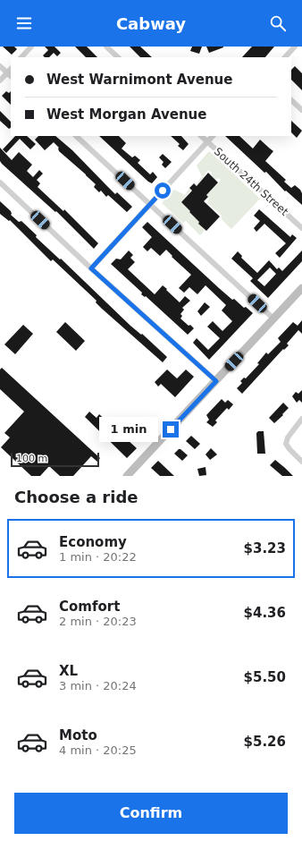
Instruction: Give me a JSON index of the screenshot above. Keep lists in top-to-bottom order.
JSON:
{
  "streets": {
    "street": ["South 24th Street"]
  },
  "scale_bar": "100 m",
  "page": {
    "header": "Cabway",
    "banner": ["West Warnimont Avenue", "West Morgan Avenue"],
    "bubble": "1 min",
    "scale": "100 m",
    "heading": "Choose a ride",
    "list": [
      {
        "name": "Economy",
        "note": "1 min · 20:22",
        "value": "$3.23"
      },
      {
        "name": "Comfort",
        "note": "2 min · 20:23",
        "value": "$4.36"
      },
      {
        "name": "XL",
        "note": "3 min · 20:24",
        "value": "$5.50"
      },
      {
        "name": "Moto",
        "note": "4 min · 20:25",
        "value": "$5.26"
      }
    ],
    "buttons": "Confirm"
  }
}
